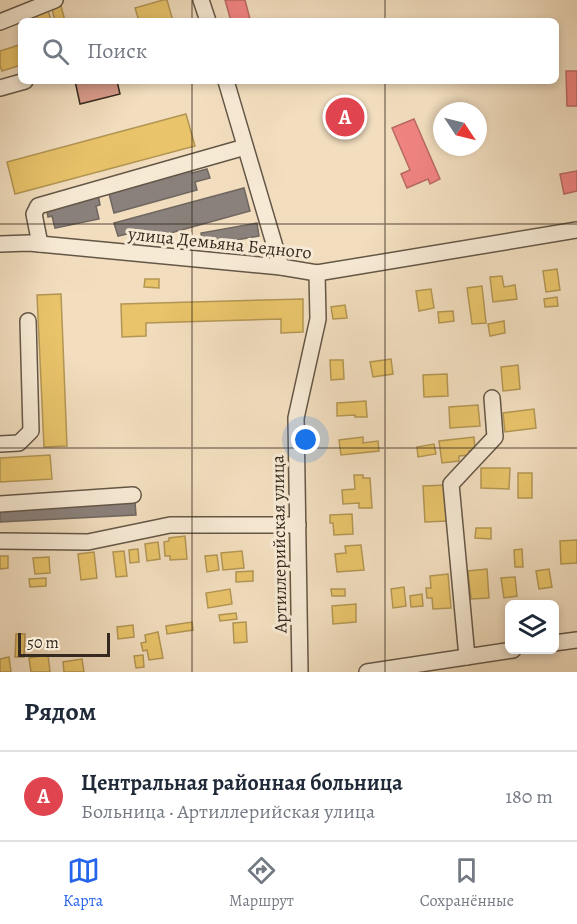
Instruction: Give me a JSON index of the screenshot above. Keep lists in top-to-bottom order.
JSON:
{
  "streets": {
    "street": ["улица Демьяна Бедного", "Артиллерийская улица"]
  },
  "crossings": [
    ["улица Демьяна Бедного", "Артиллерийская улица"]
  ],
  "scale_bar": "50 m",
  "north": "bottom right",
  "page": {
    "search": "Поиск",
    "pins": "A",
    "scale": "50 m",
    "heading": "Рядом",
    "list": [
      {
        "mark": "A",
        "name": "Центральная районная больница",
        "note": "Больница · Артиллерийская улица",
        "value": "180 m"
      }
    ],
    "nav": ["Карта", "Маршрут", "Сохранённые"]
  }
}
